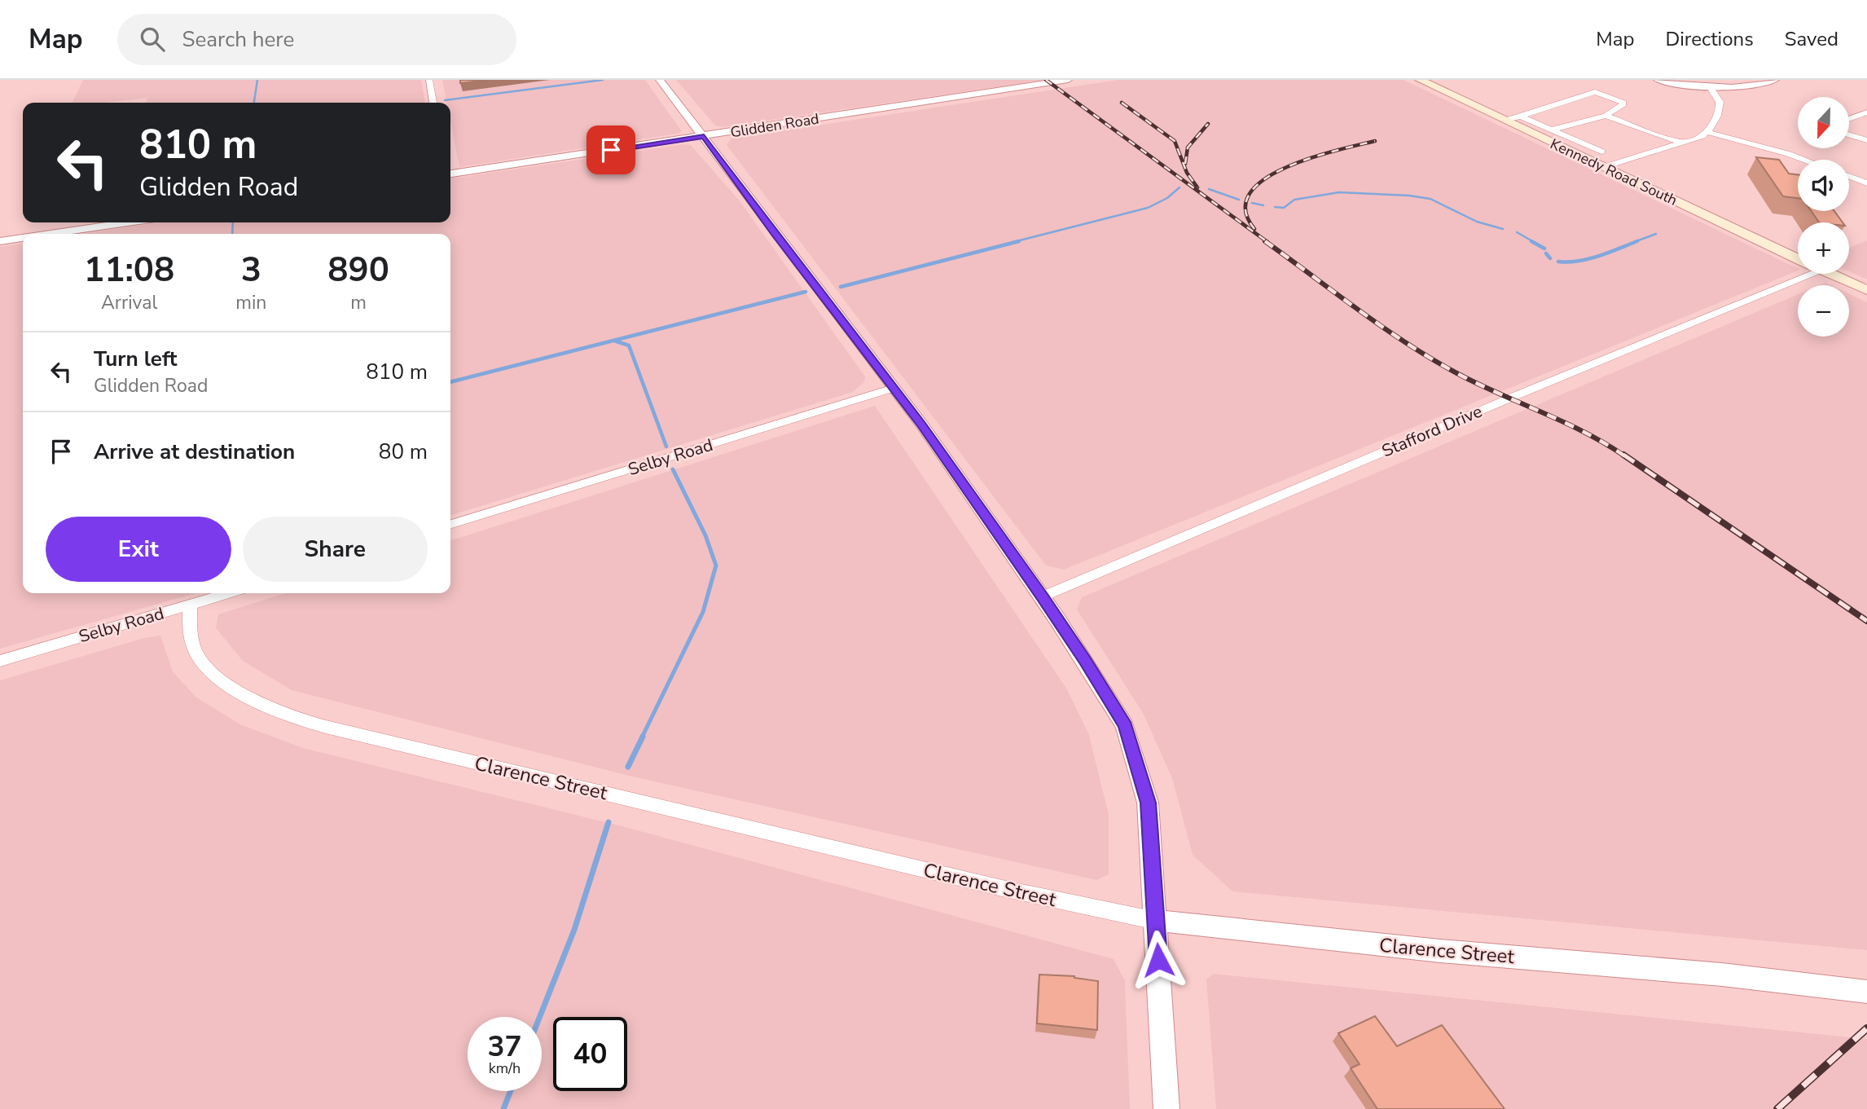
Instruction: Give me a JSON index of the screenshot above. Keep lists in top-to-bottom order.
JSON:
{
  "streets": {
    "main road": ["Kennedy Road South"],
    "street": [
      "Glidden Road",
      "Stafford Drive",
      "Selby Road",
      "Clarence Street"
    ]
  },
  "crossings": [
    ["Selby Road", "Clarence Street"]
  ],
  "north": "bottom",
  "page": {
    "header": "Map",
    "search": "Search here",
    "nav": ["Map", "Directions", "Saved"],
    "map_buttons": ["+", "−"],
    "turn": ["810 m", "Glidden Road"],
    "eta": [
      "11:08",
      "Arrival",
      "3",
      "min",
      "890",
      "m"
    ],
    "list": [
      {
        "name": "Turn left",
        "note": "Glidden Road",
        "value": "810 m"
      },
      {
        "name": "Arrive at destination",
        "value": "80 m"
      }
    ],
    "buttons": ["Exit", "Share"],
    "speed": "37 km/h",
    "limit": "40"
  }
}
